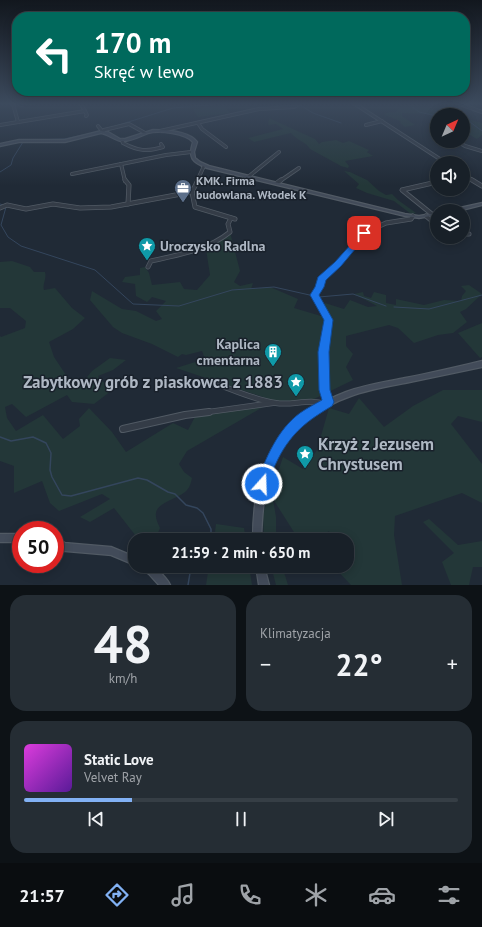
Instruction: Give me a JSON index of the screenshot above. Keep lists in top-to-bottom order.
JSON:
{
  "places": {
    "office": ["KMK. Firma budowlana. Włodek K"],
    "place": ["Uroczysko Radlna", "Zabytkowy grób z piaskowca z 1883", "Krzyż z Jezusem Chrystusem"],
    "building": ["Kaplica cmentarna"]
  },
  "north": "top right",
  "page": {
    "turn": ["170 m", "Skręć w lewo"],
    "limit": "50",
    "trip": "21:59 · 2 min · 650 m",
    "tile": [
      ["48", "km/h"],
      "Klimatyzacja"
    ],
    "heat": ["−", "22°", "+"],
    "song": ["Static Love", "Velvet Ray"],
    "tabs": "21:57"
  }
}
